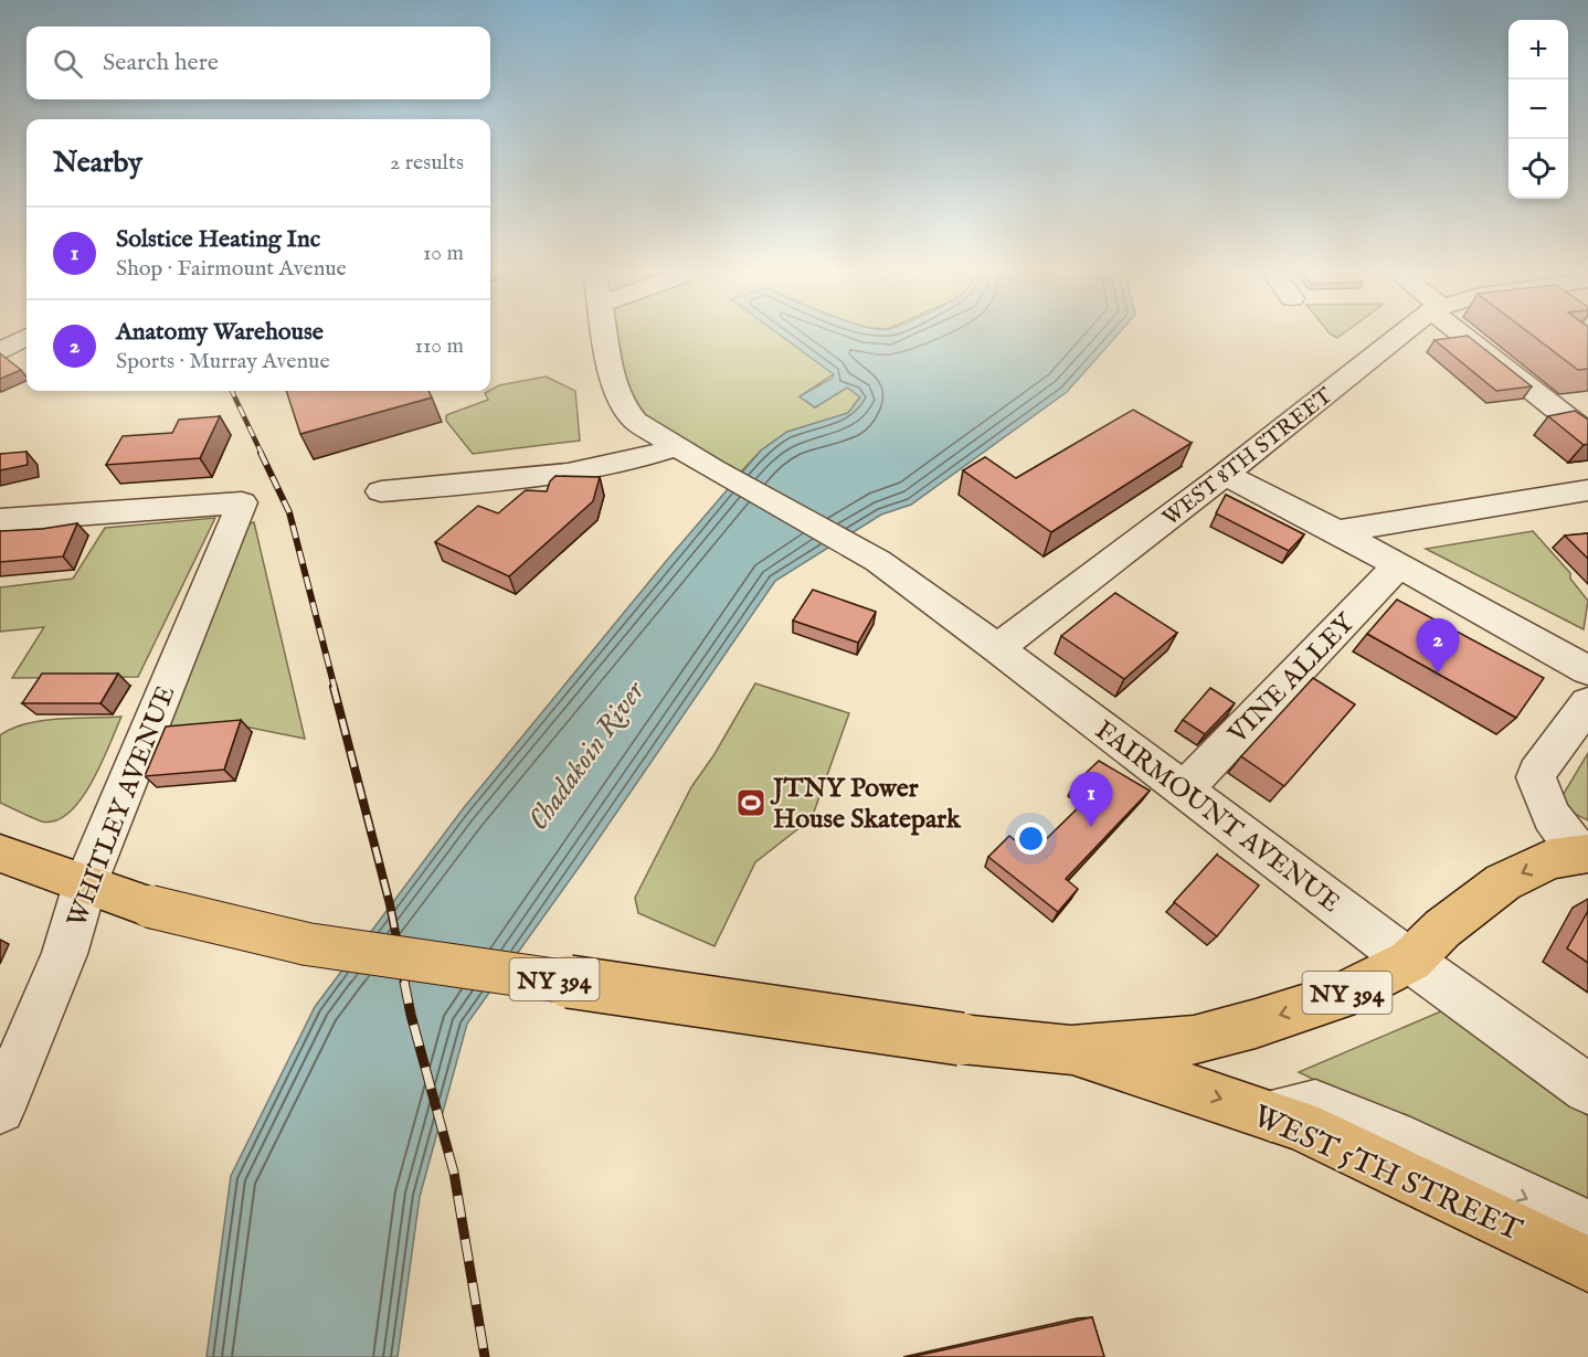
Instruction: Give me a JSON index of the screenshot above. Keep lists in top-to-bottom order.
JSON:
{
  "streets": {
    "main road": ["NY 394", "WEST 5TH STREET"],
    "street": [
      "WEST 8TH STREET",
      "VINE ALLEY",
      "WHITLEY AVENUE",
      "FAIRMOUNT AVENUE"
    ]
  },
  "crossings": [
    ["WEST 8TH STREET", "FAIRMOUNT AVENUE"],
    ["VINE ALLEY", "FAIRMOUNT AVENUE"],
    ["WHITLEY AVENUE", "NY 394"],
    ["FAIRMOUNT AVENUE", "NY 394"],
    ["NY 394", "WEST 5TH STREET"]
  ],
  "one_way": ["WEST 5TH STREET"],
  "water": ["Chadakoin River"],
  "places": {
    "sports": ["JTNY Power House Skatepark"]
  },
  "page": {
    "map_buttons": ["+", "−"],
    "search": "Search here",
    "heading": ["Nearby", "2 results"],
    "list": [
      {
        "mark": "1",
        "name": "Solstice Heating Inc",
        "note": "Shop · Fairmount Avenue",
        "value": "10 m"
      },
      {
        "mark": "2",
        "name": "Anatomy Warehouse",
        "note": "Sports · Murray Avenue",
        "value": "110 m"
      }
    ],
    "pins": ["2", "1"]
  }
}
